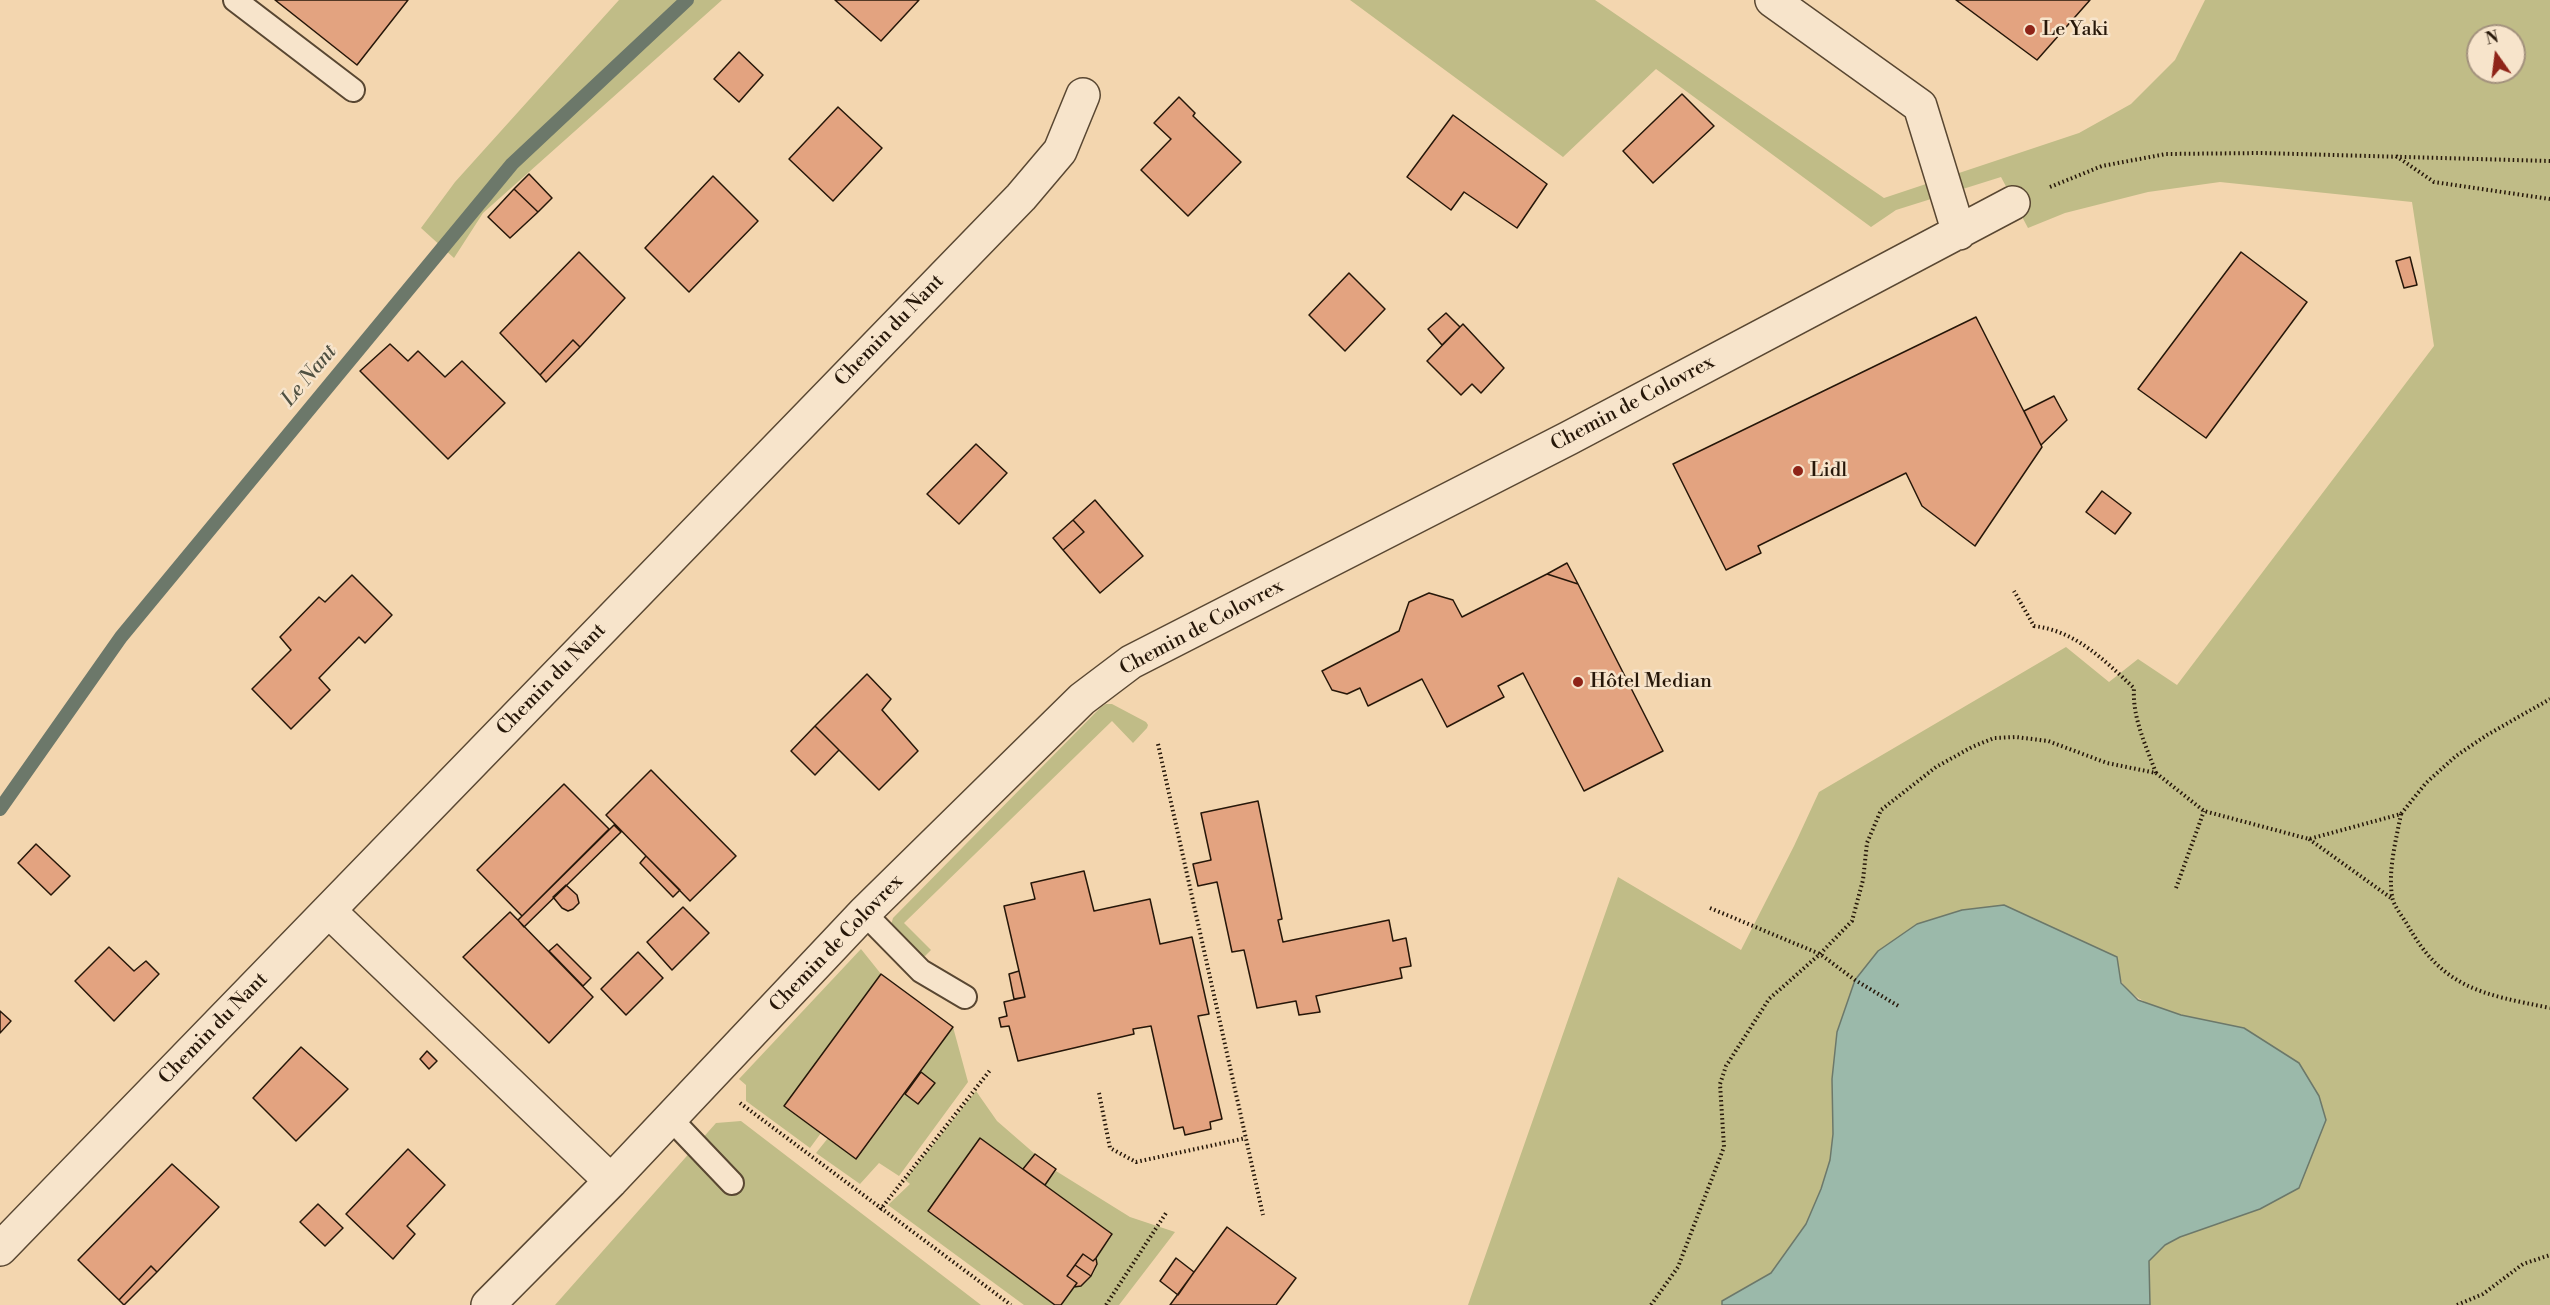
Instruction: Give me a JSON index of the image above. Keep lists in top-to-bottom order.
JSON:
{
  "streets": {
    "street": ["Chemin du Nant", "Chemin de Colovrex"]
  },
  "water": ["Le Nant"],
  "places": ["Le Yaki", "Lidl", "Hôtel Median"],
  "north": "top"
}
